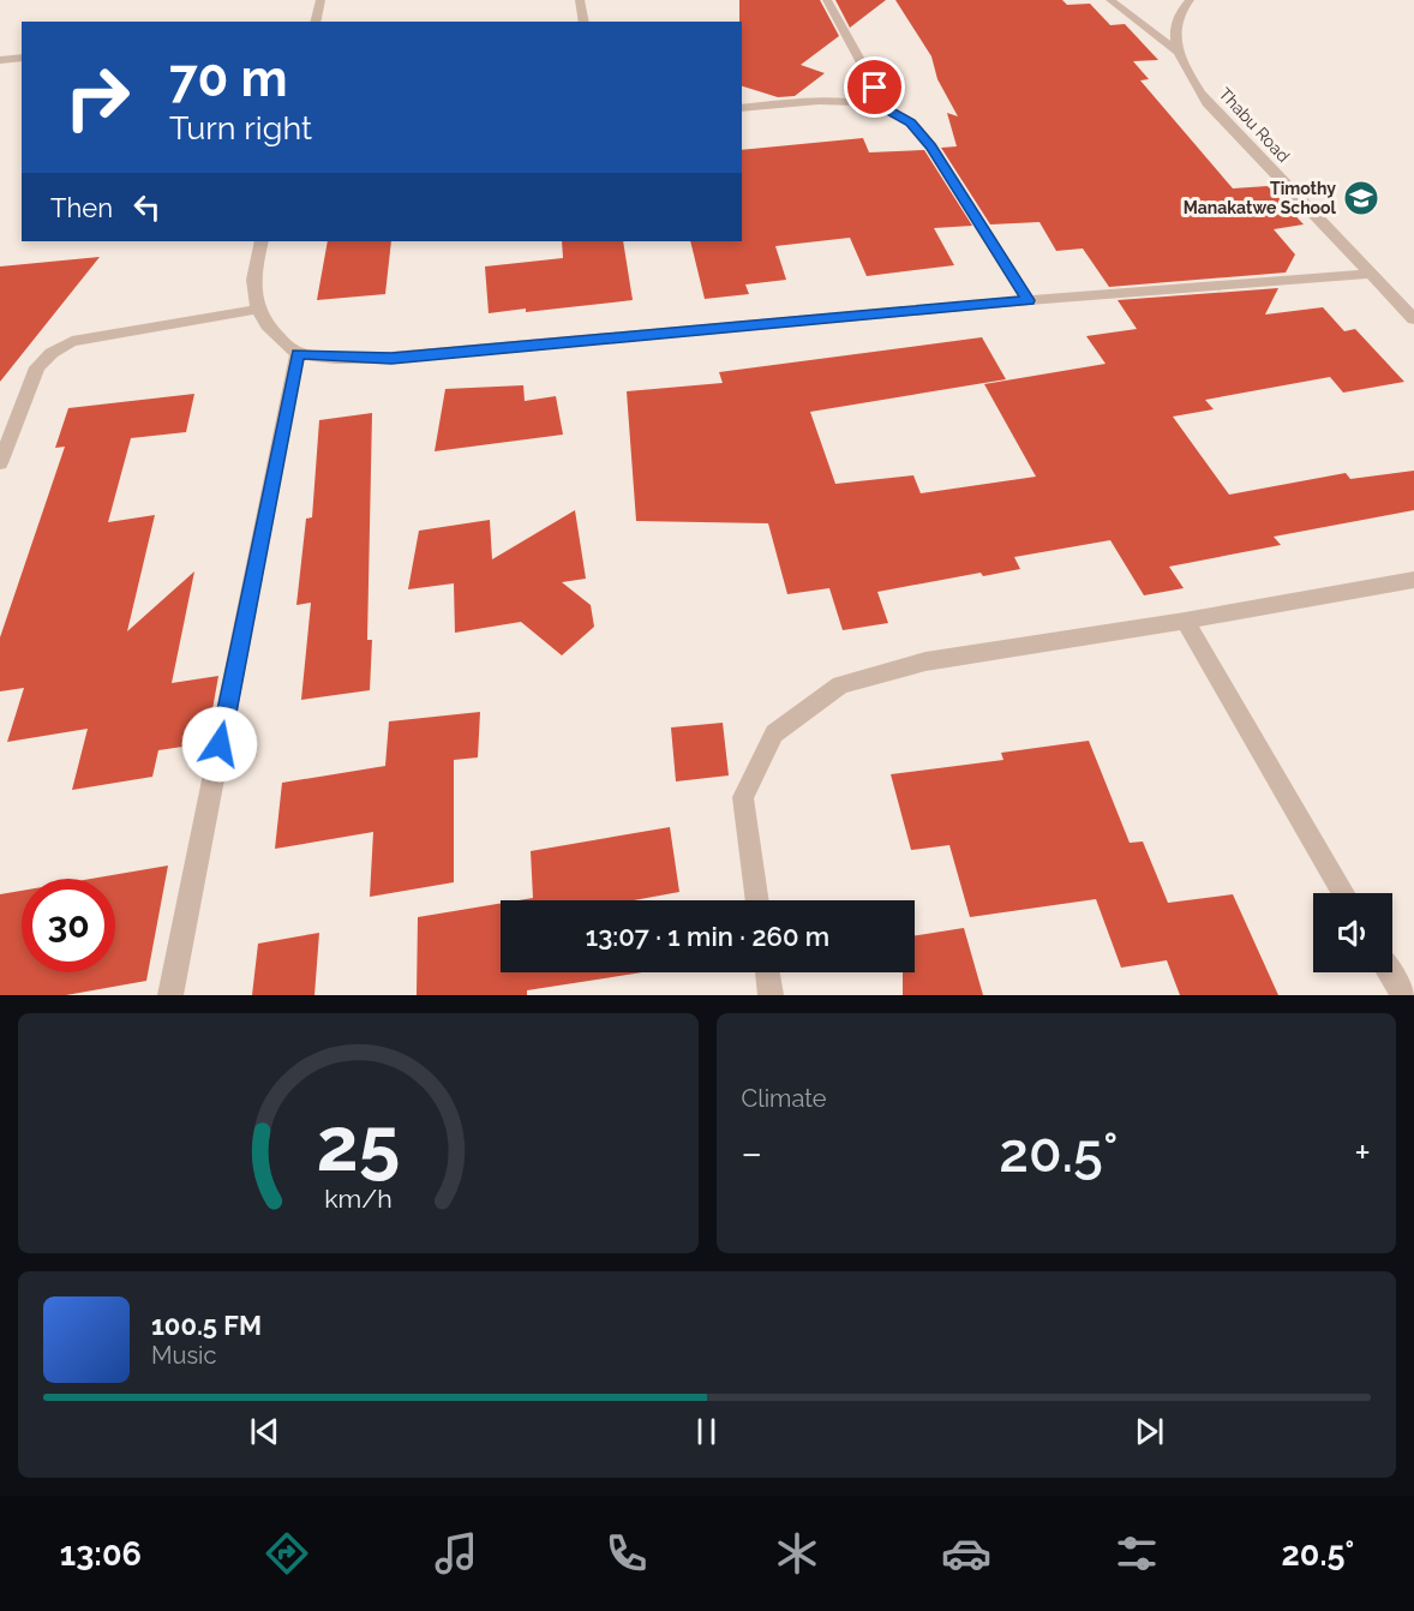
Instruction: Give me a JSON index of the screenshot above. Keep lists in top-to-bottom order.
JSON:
{
  "streets": {
    "street": ["Thabu Road"]
  },
  "places": {
    "school or university": ["Timothy Manakatwe School"]
  },
  "page": {
    "turn": ["70 m", "Turn right"],
    "then": "Then",
    "limit": "30",
    "trip": "13:07 · 1 min · 260 m",
    "tile": "Climate",
    "heat": ["−", "20.5°", "+"],
    "song": ["100.5 FM", "Music"],
    "tabs": ["13:06", "20.5°"],
    "gauge": ["25", "km/h"]
  }
}
